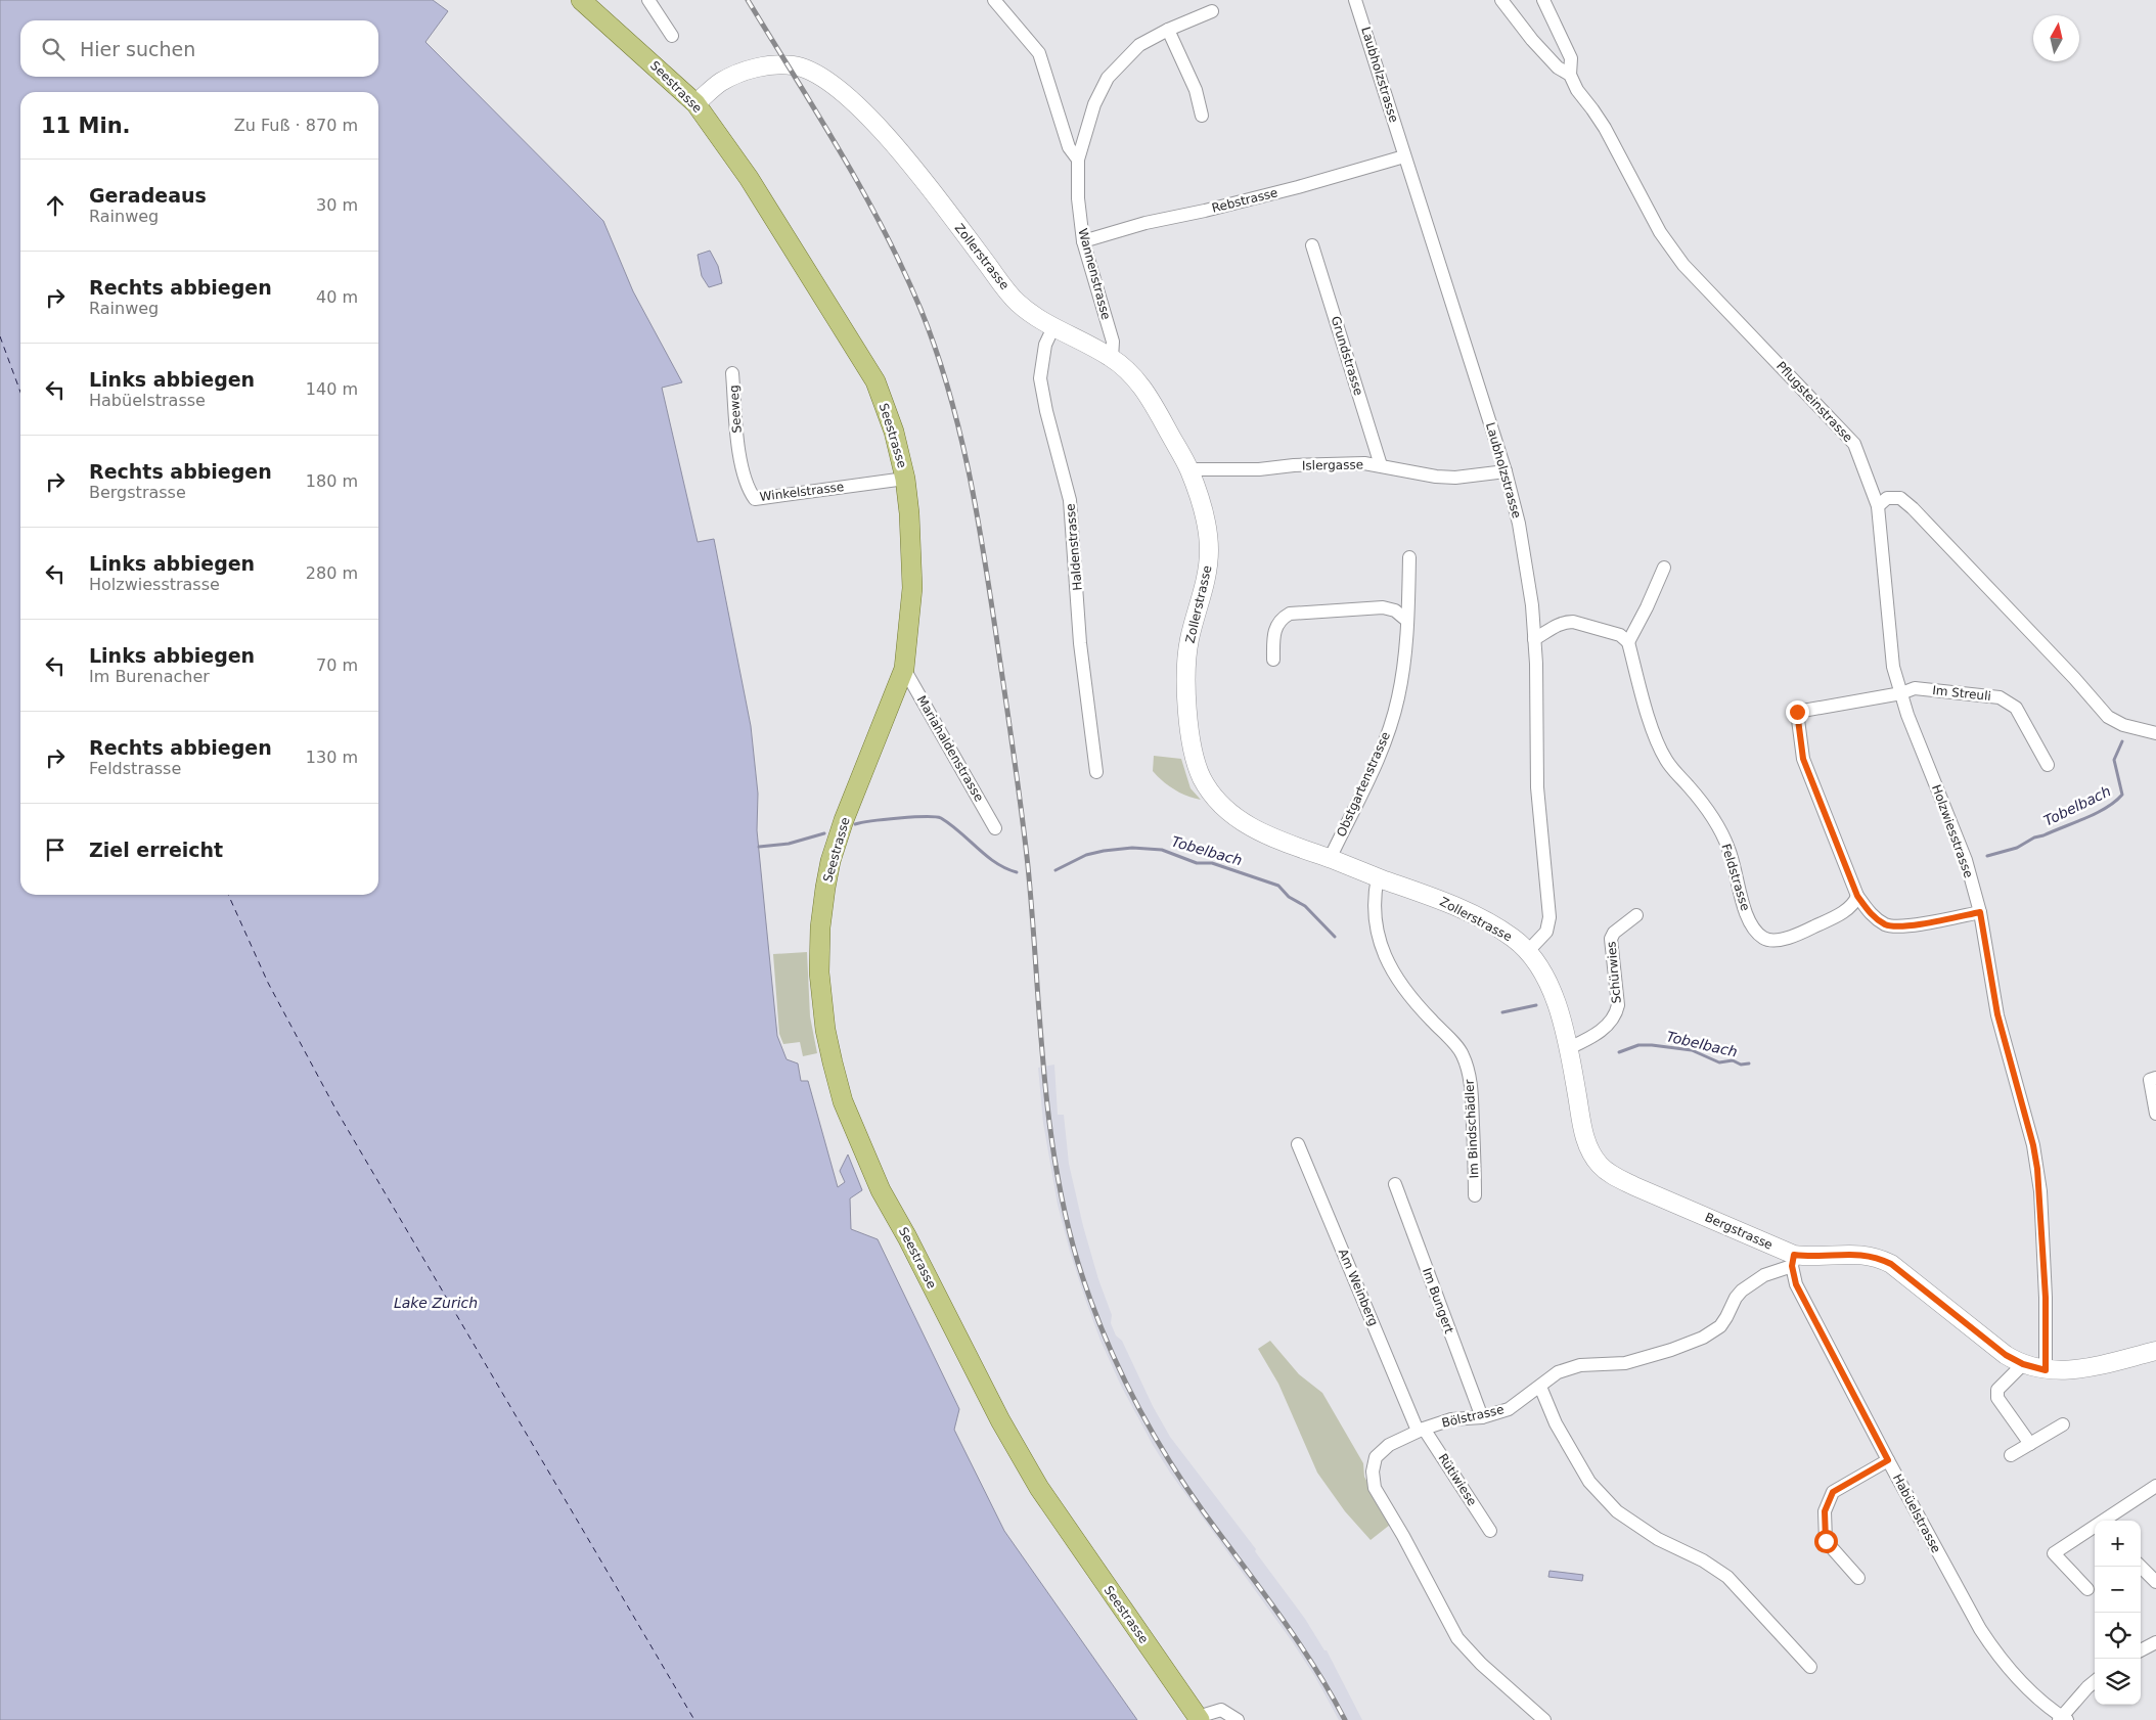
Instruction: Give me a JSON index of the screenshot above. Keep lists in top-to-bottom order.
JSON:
{
  "streets": {
    "main road": ["Seestrasse"],
    "street": [
      "Laubholzstrasse",
      "Rebstrasse",
      "Zollerstrasse",
      "Wannenstrasse",
      "Grundstrasse",
      "Pflugsteinstrasse",
      "Seeweg",
      "Islergasse",
      "Winkelstrasse",
      "Haldenstrasse",
      "Im Streuli",
      "Mariahaldenstrasse",
      "Obstgartenstrasse",
      "Holzwiesstrasse",
      "Feldstrasse",
      "Schürwies",
      "Im Bindschädler",
      "Bergstrasse",
      "Am Weinberg",
      "Im Bungert",
      "Bölstrasse",
      "Rütiwiese",
      "Habüelstrasse"
    ]
  },
  "crossings": [
    ["Laubholzstrasse", "Rebstrasse"],
    ["Laubholzstrasse", "Zollerstrasse"],
    ["Laubholzstrasse", "Islergasse"],
    ["Seestrasse", "Zollerstrasse"],
    ["Seestrasse", "Winkelstrasse"],
    ["Seestrasse", "Mariahaldenstrasse"],
    ["Rebstrasse", "Wannenstrasse"],
    ["Zollerstrasse", "Wannenstrasse"],
    ["Zollerstrasse", "Islergasse"],
    ["Zollerstrasse", "Haldenstrasse"],
    ["Zollerstrasse", "Obstgartenstrasse"],
    ["Zollerstrasse", "Schürwies"],
    ["Zollerstrasse", "Im Bindschädler"],
    ["Zollerstrasse", "Bergstrasse"],
    ["Grundstrasse", "Islergasse"],
    ["Pflugsteinstrasse", "Holzwiesstrasse"],
    ["Seeweg", "Winkelstrasse"],
    ["Im Streuli", "Holzwiesstrasse"],
    ["Holzwiesstrasse", "Bergstrasse"],
    ["Schürwies", "Bergstrasse"],
    ["Bergstrasse", "Bölstrasse"],
    ["Bergstrasse", "Habüelstrasse"],
    ["Am Weinberg", "Bölstrasse"],
    ["Am Weinberg", "Rütiwiese"],
    ["Im Bungert", "Bölstrasse"],
    ["Bölstrasse", "Rütiwiese"],
    ["Bölstrasse", "Habüelstrasse"]
  ],
  "water": ["Tobelbach", "Lake Zurich"],
  "north": "top",
  "page": {
    "search": "Hier suchen",
    "heading": ["11 Min.", "Zu Fuß · 870 m"],
    "list": [
      ["Geradeaus", "Rainweg", "30 m"],
      ["Rechts abbiegen", "Rainweg", "40 m"],
      ["Links abbiegen", "Habüelstrasse", "140 m"],
      ["Rechts abbiegen", "Bergstrasse", "180 m"],
      ["Links abbiegen", "Holzwiesstrasse", "280 m"],
      ["Links abbiegen", "Im Burenacher", "70 m"],
      ["Rechts abbiegen", "Feldstrasse", "130 m"],
      "Ziel erreicht"
    ],
    "map_buttons": ["+", "−"]
  }
}
